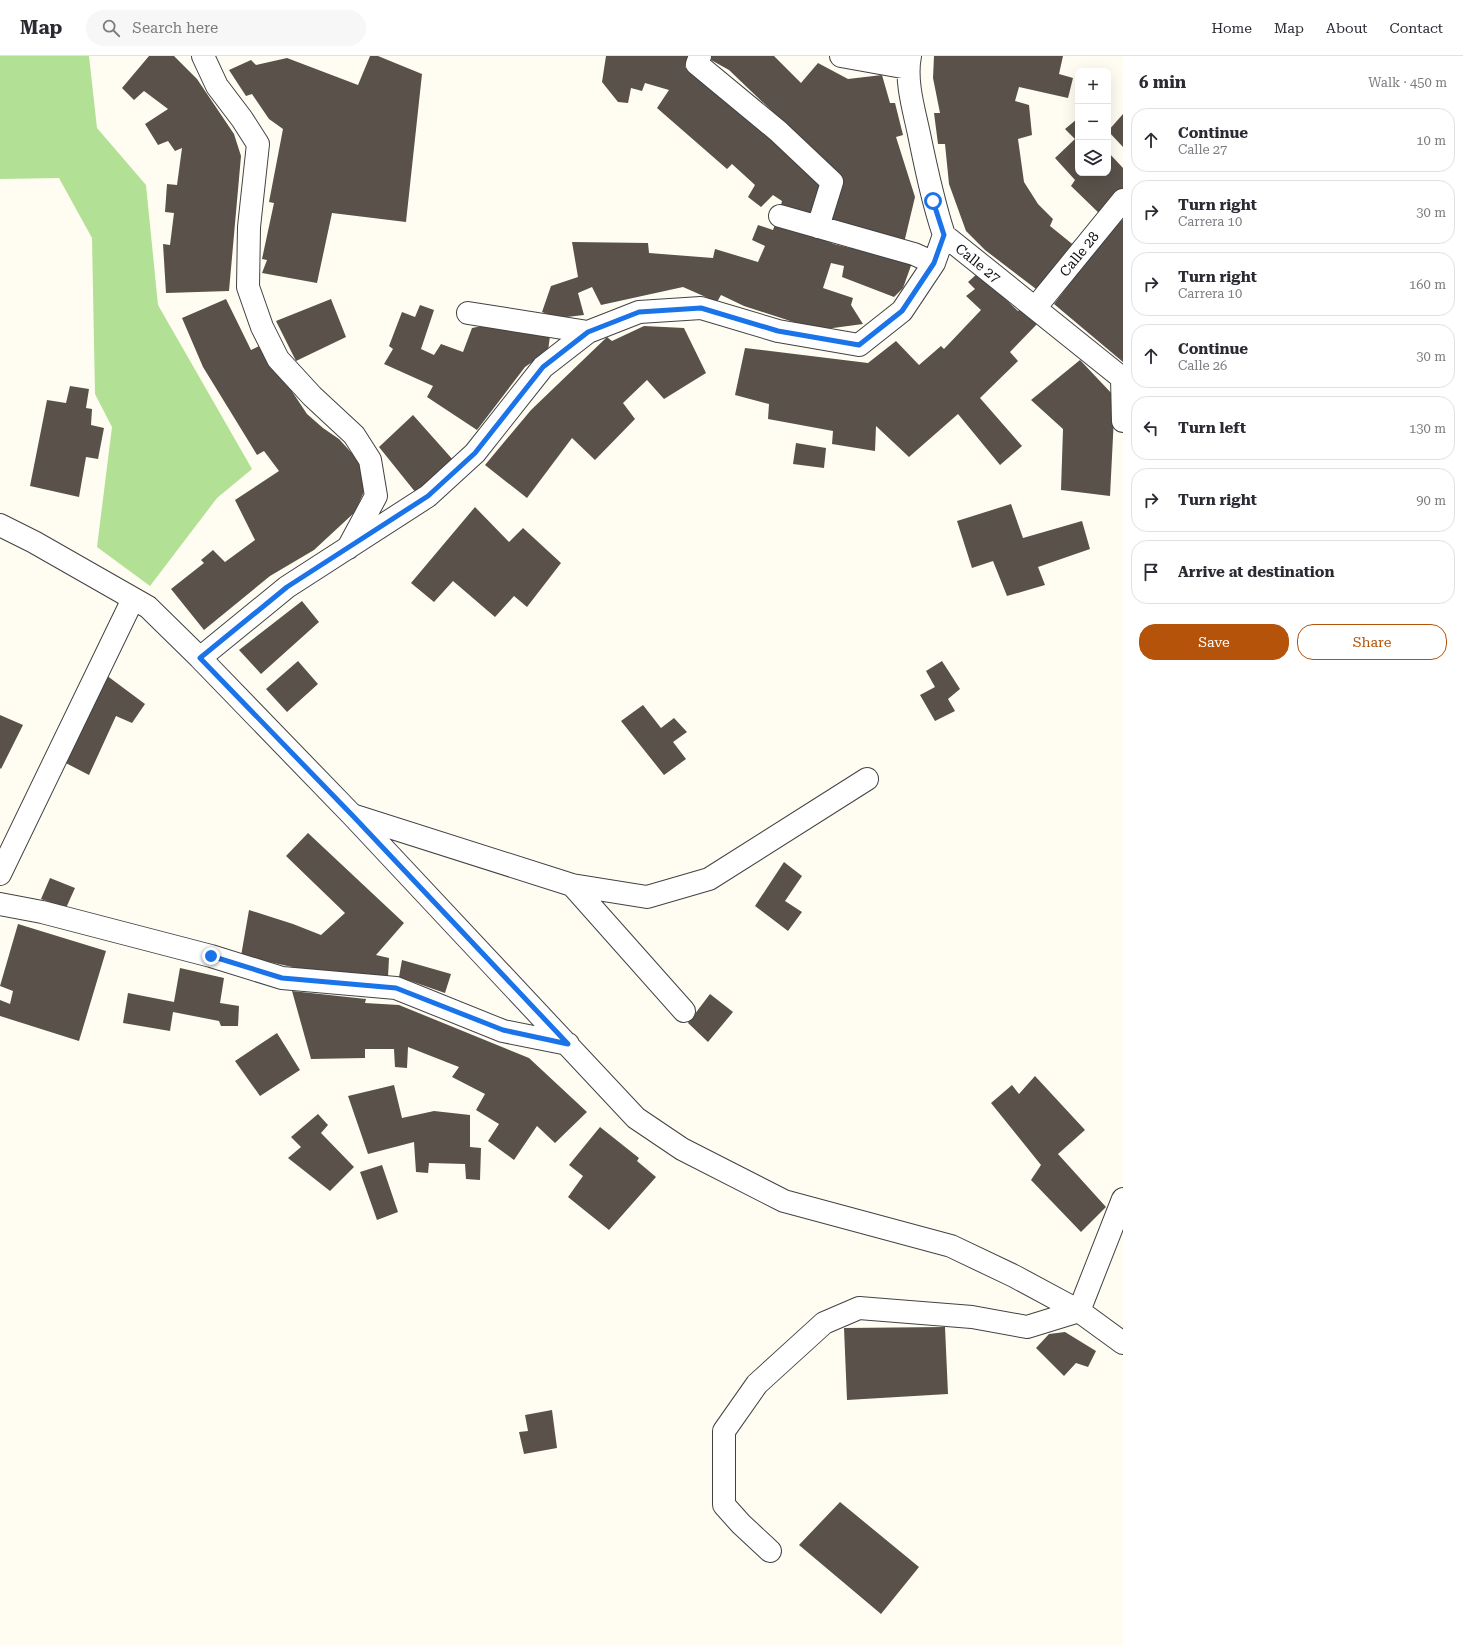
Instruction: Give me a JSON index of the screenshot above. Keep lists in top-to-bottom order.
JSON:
{
  "streets": {
    "street": ["Calle 28", "Calle 27"]
  },
  "crossings": [
    ["Calle 28", "Calle 27"]
  ],
  "page": {
    "header": "Map",
    "search": "Search here",
    "nav": [
      "Home",
      "Map",
      "About",
      "Contact"
    ],
    "heading": ["6 min", "Walk · 450 m"],
    "map_buttons": ["+", "−"],
    "list": [
      ["Continue", "Calle 27", "10 m"],
      ["Turn right", "Carrera 10", "30 m"],
      ["Turn right", "Carrera 10", "160 m"],
      ["Continue", "Calle 26", "30 m"],
      ["Turn left", "130 m"],
      ["Turn right", "90 m"],
      "Arrive at destination"
    ],
    "buttons": ["Save", "Share"]
  }
}
